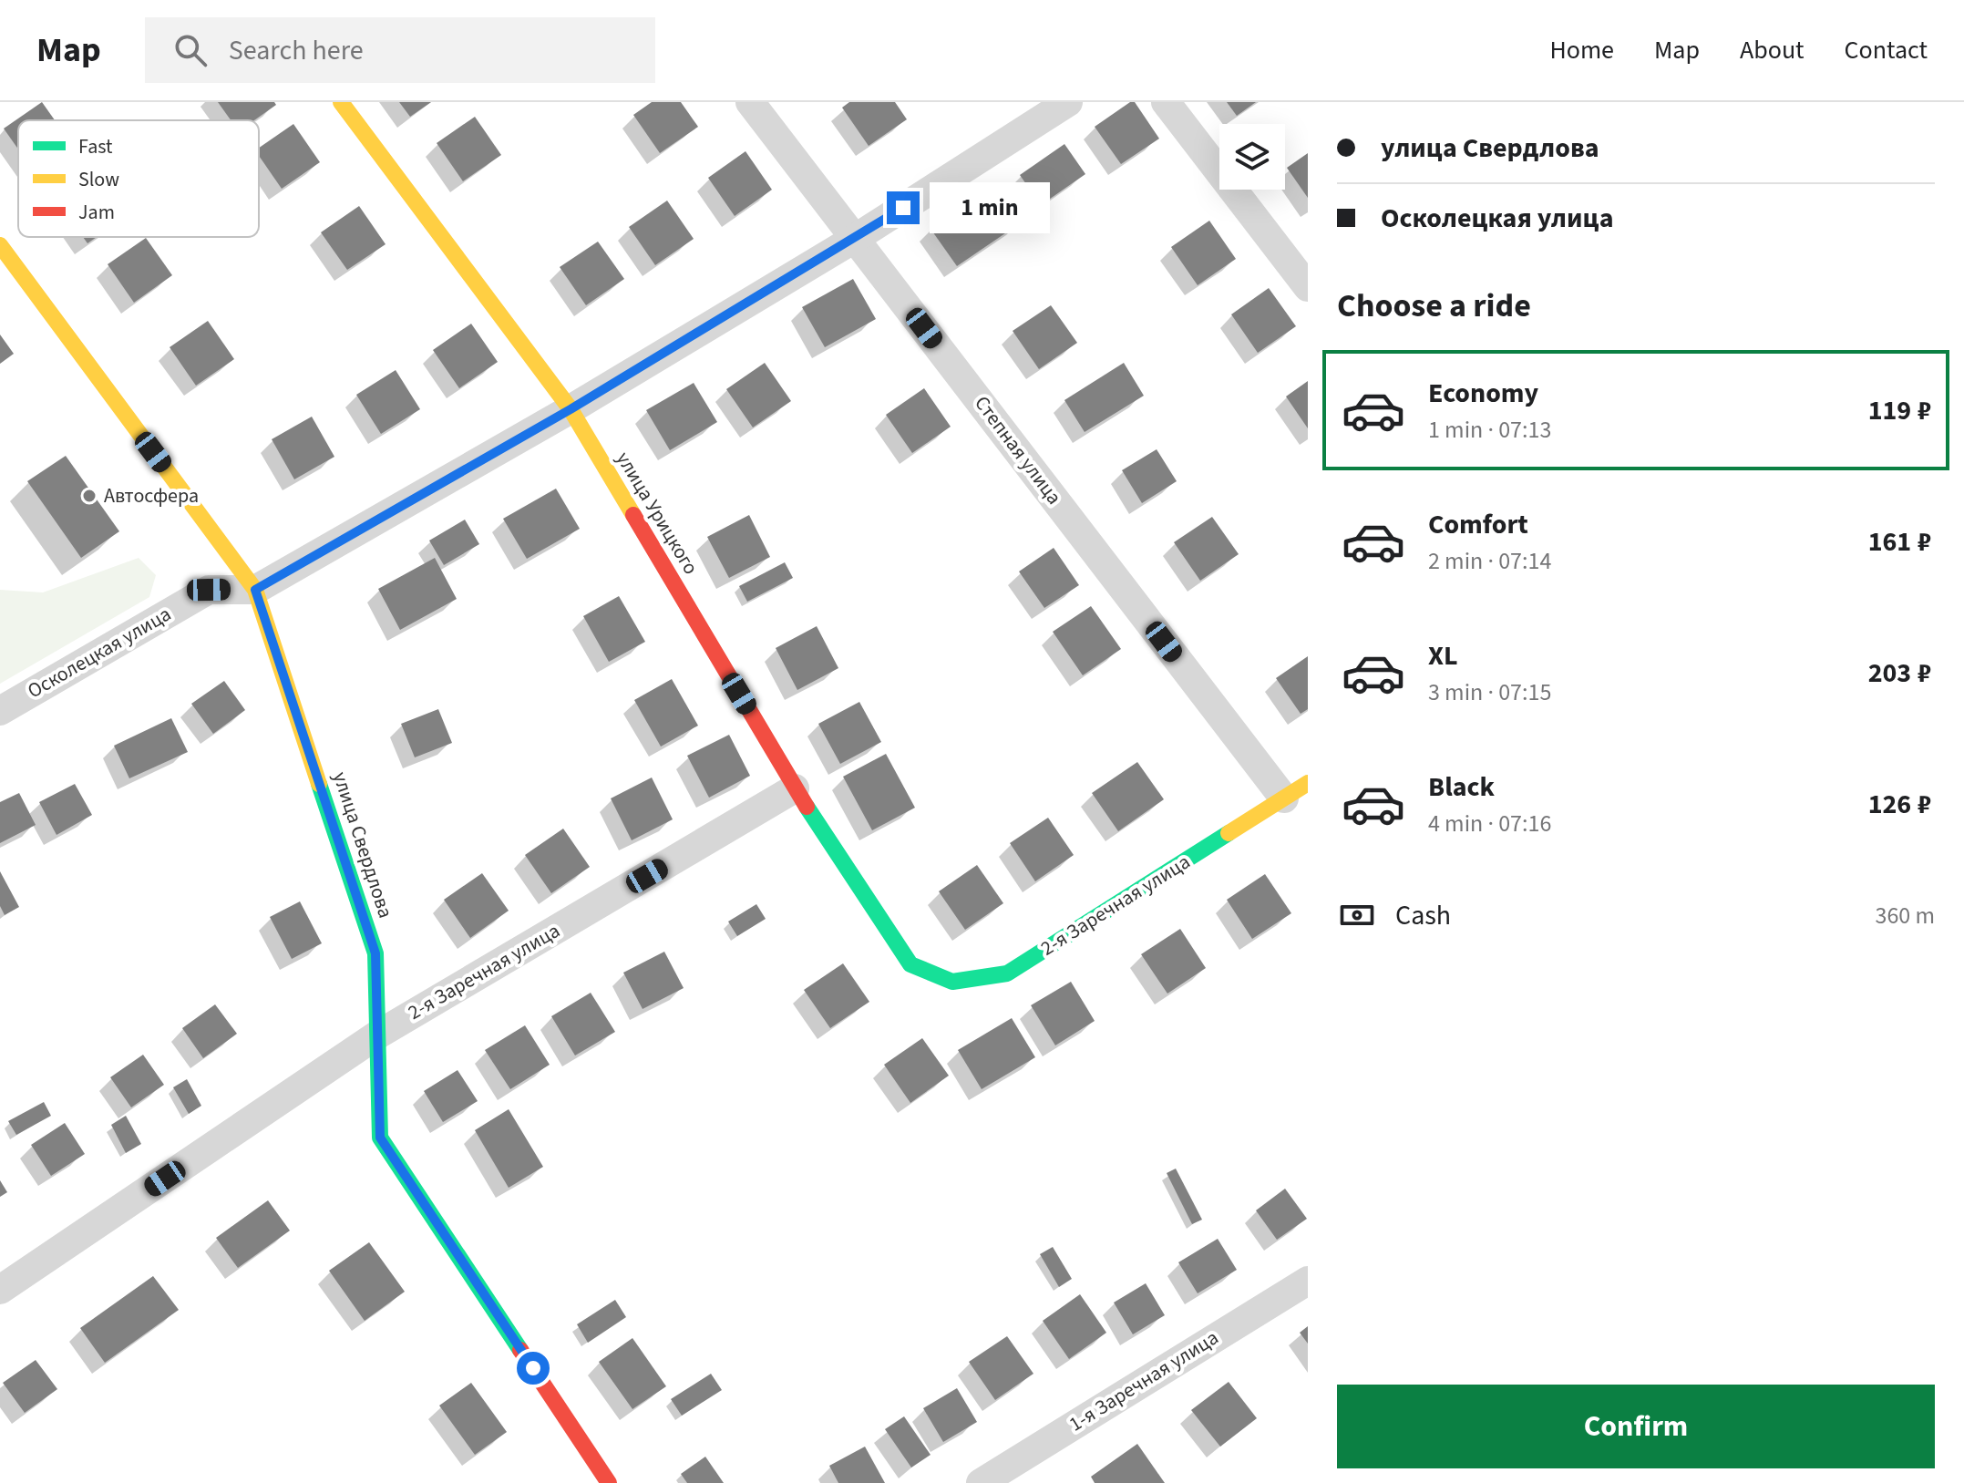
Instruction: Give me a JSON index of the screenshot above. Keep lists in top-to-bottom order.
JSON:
{
  "streets": {
    "street": [
      "Степная улица",
      "улица Урицкого",
      "Осколецкая улица",
      "улица Свердлова",
      "2-я Заречная улица",
      "1-я Заречная улица"
    ]
  },
  "crossings": [
    ["Степная улица", "Осколецкая улица"],
    ["Степная улица", "2-я Заречная улица"],
    ["улица Урицкого", "Осколецкая улица"],
    ["улица Урицкого", "2-я Заречная улица"],
    ["Осколецкая улица", "улица Свердлова"],
    ["улица Свердлова", "2-я Заречная улица"]
  ],
  "places": ["Автосфера"],
  "legend": ["Fast", "Slow", "Jam"],
  "page": {
    "header": "Map",
    "search": "Search here",
    "nav": [
      "Home",
      "Map",
      "About",
      "Contact"
    ],
    "banner": ["улица Свердлова", "Осколецкая улица"],
    "bubble": "1 min",
    "heading": "Choose a ride",
    "list": [
      {
        "name": "Economy",
        "note": "1 min · 07:13",
        "value": "119 ₽"
      },
      {
        "name": "Comfort",
        "note": "2 min · 07:14",
        "value": "161 ₽"
      },
      {
        "name": "XL",
        "note": "3 min · 07:15",
        "value": "203 ₽"
      },
      {
        "name": "Black",
        "note": "4 min · 07:16",
        "value": "126 ₽"
      }
    ],
    "pay": ["Cash", "360 m"],
    "buttons": "Confirm"
  }
}
